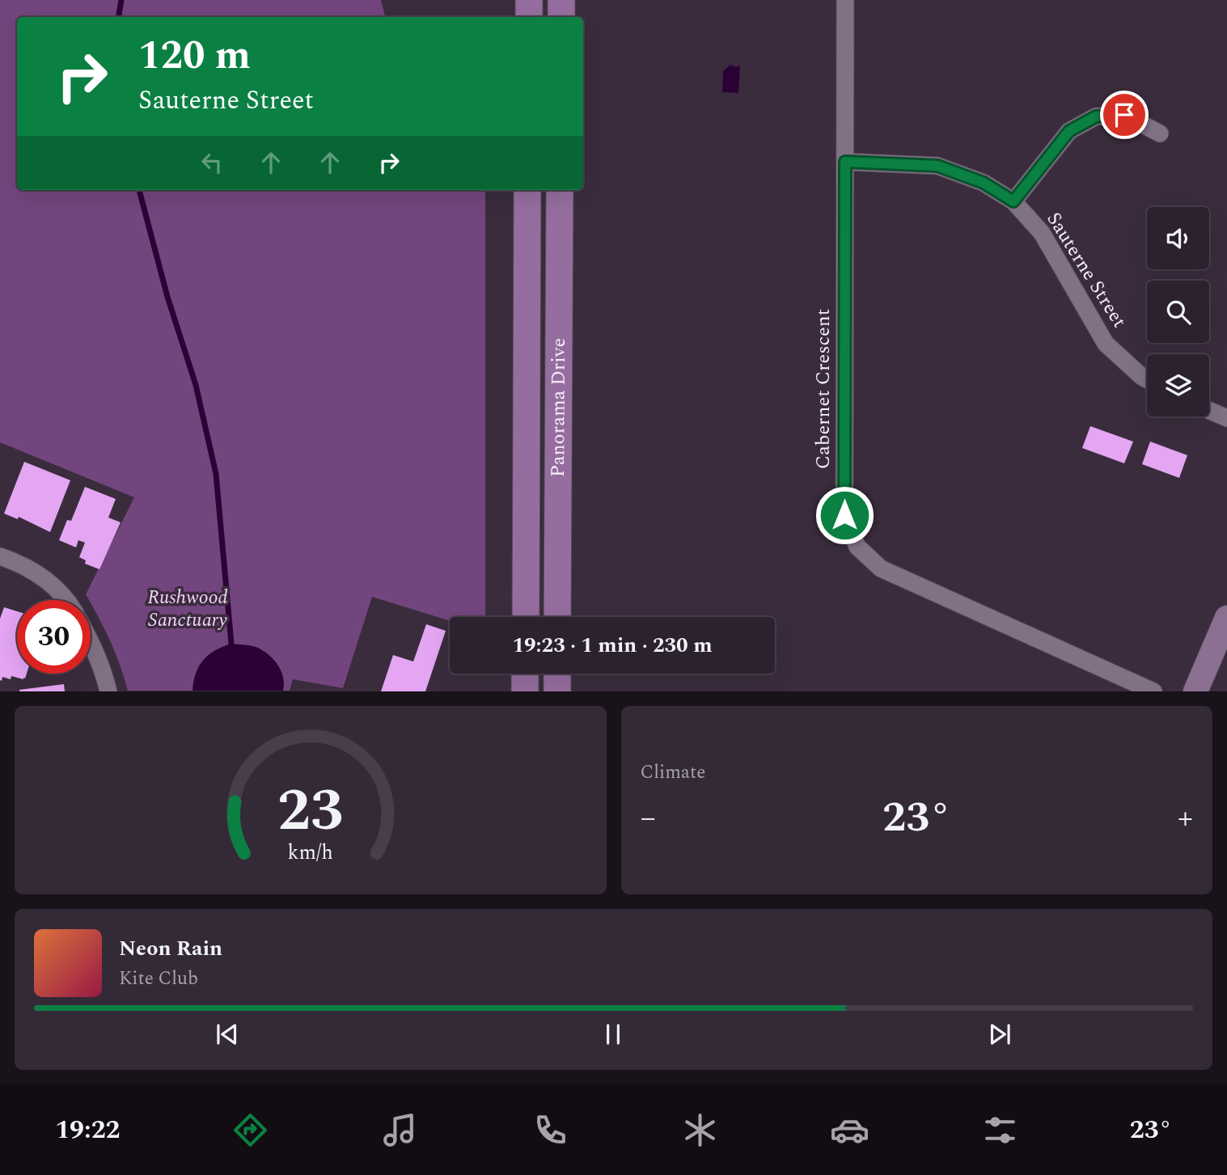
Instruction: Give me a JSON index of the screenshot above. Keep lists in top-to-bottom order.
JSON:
{
  "streets": {
    "main road": ["Panorama Drive"],
    "street": ["Sauterne Street", "Cabernet Crescent"]
  },
  "crossings": [
    ["Sauterne Street", "Cabernet Crescent"]
  ],
  "parks": ["Rushwood Sanctuary"],
  "page": {
    "turn": ["120 m", "Sauterne Street"],
    "limit": "30",
    "trip": "19:23 · 1 min · 230 m",
    "tile": "Climate",
    "heat": ["−", "23°", "+"],
    "song": ["Neon Rain", "Kite Club"],
    "tabs": ["19:22", "23°"],
    "gauge": ["23", "km/h"]
  }
}
